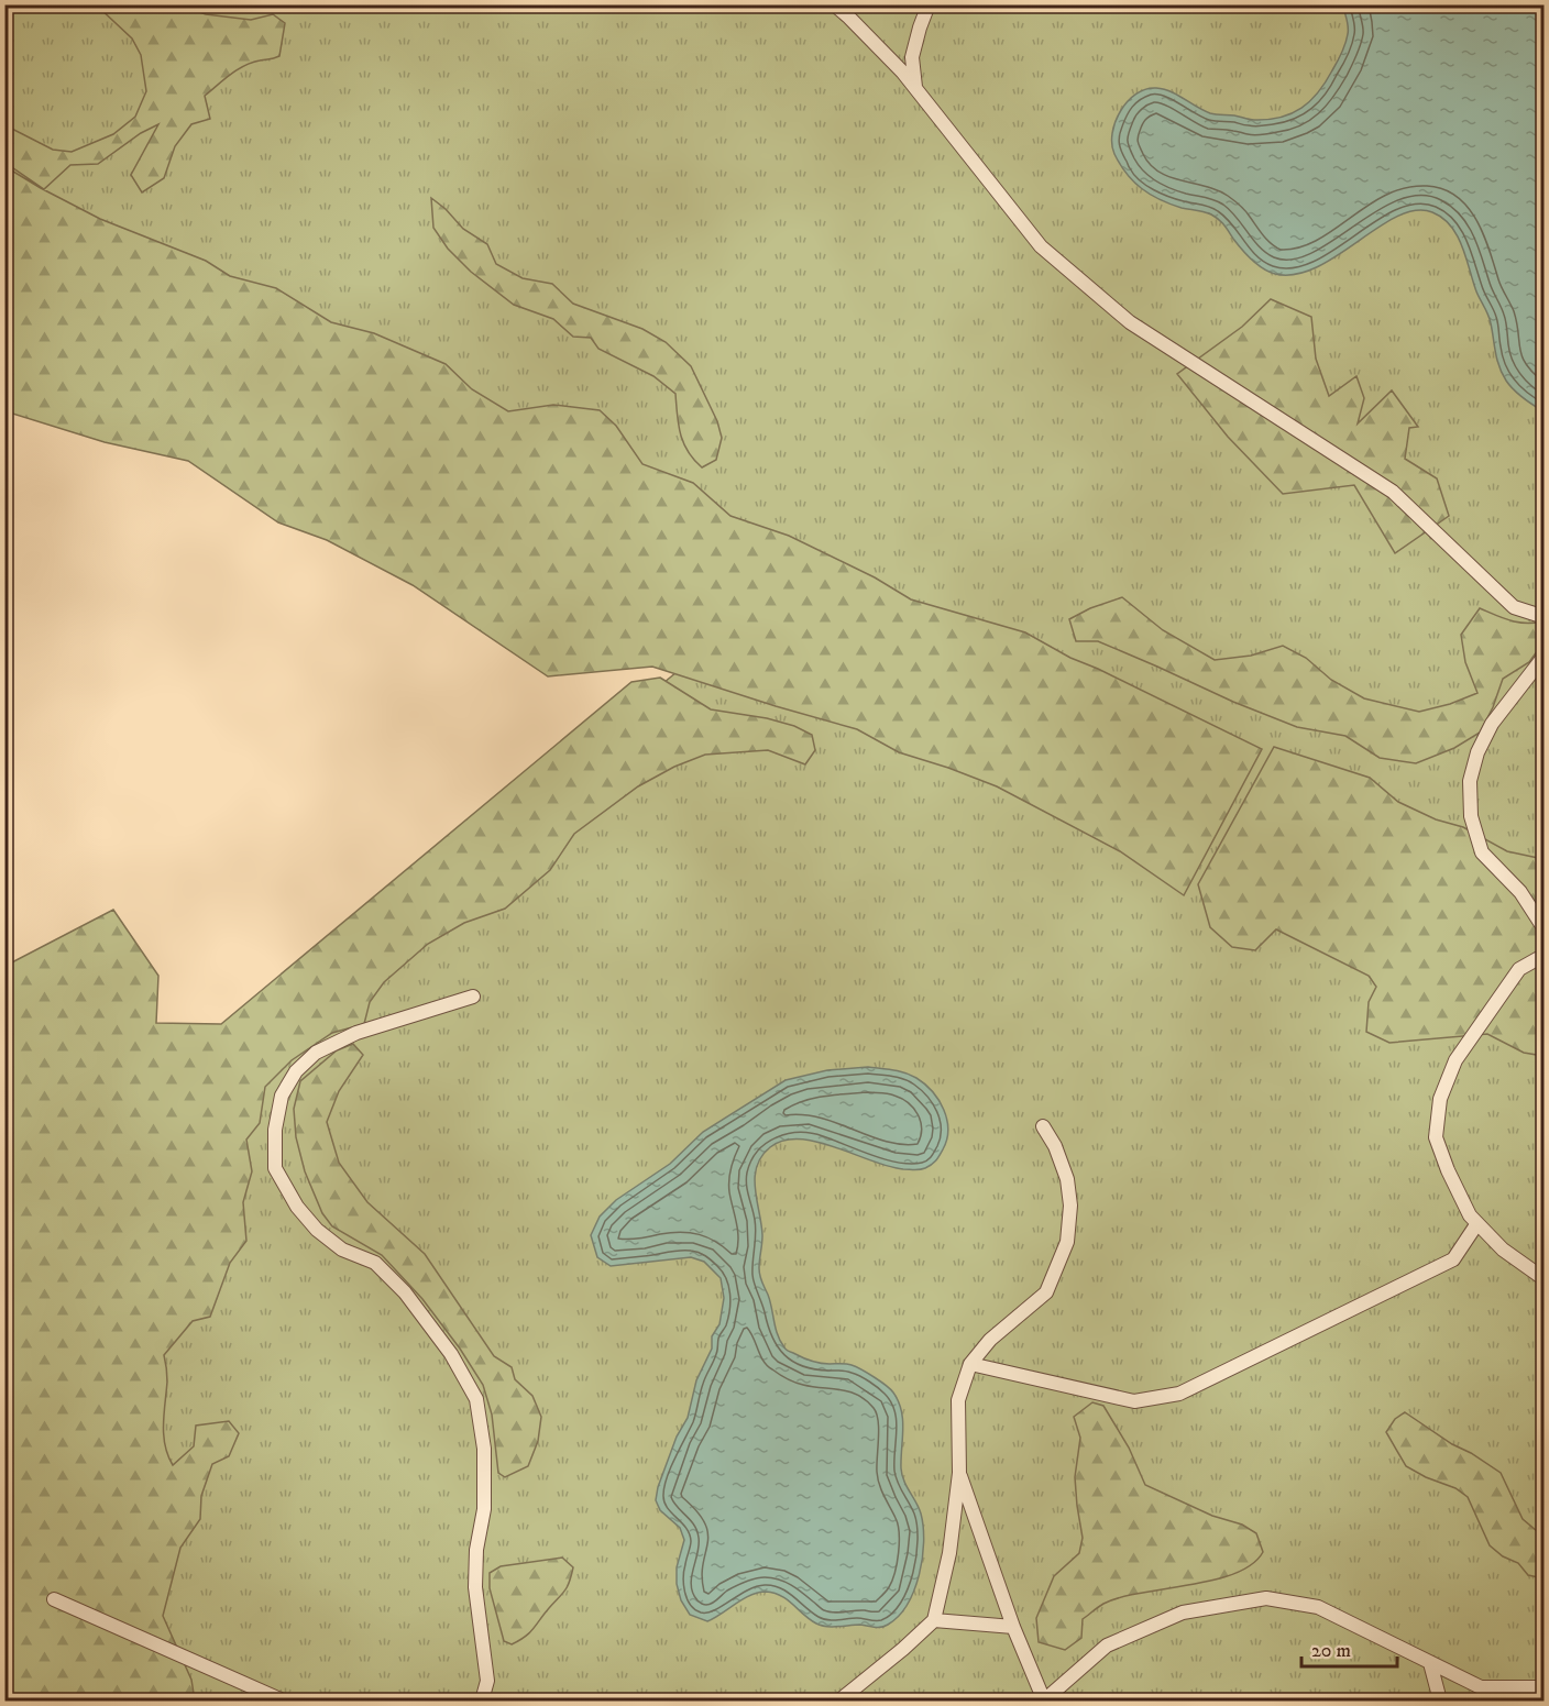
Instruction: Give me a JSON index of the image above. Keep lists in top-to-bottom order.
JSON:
{
  "scale_bar": "20 m"
}
